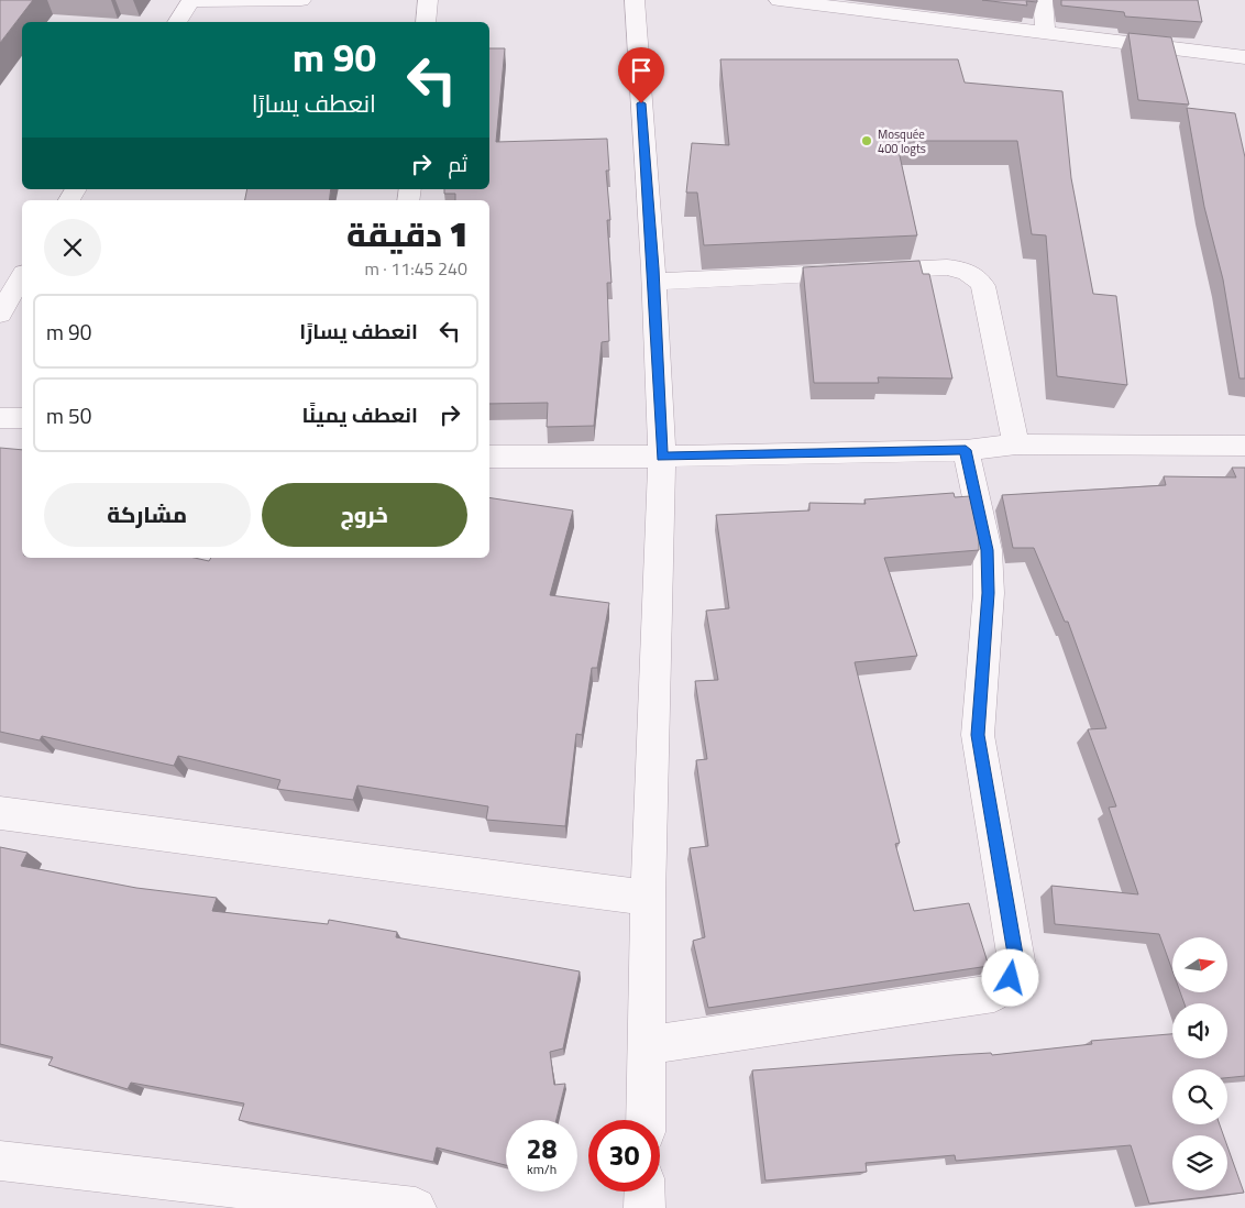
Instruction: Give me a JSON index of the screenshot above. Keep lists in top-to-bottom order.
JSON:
{
  "places": ["Mosquée 400 logts"],
  "north": "right",
  "page": {
    "turn": ["90 m", "انعطف يسارًا"],
    "then": "ثم",
    "heading": ["1 دقيقة", "240 m · 11:45"],
    "list": [
      {
        "name": "انعطف يسارًا",
        "value": "90 m"
      },
      {
        "name": "انعطف يمينًا",
        "value": "50 m"
      }
    ],
    "buttons": ["خروج", "مشاركة"],
    "speed": "28 km/h",
    "limit": "30"
  }
}
